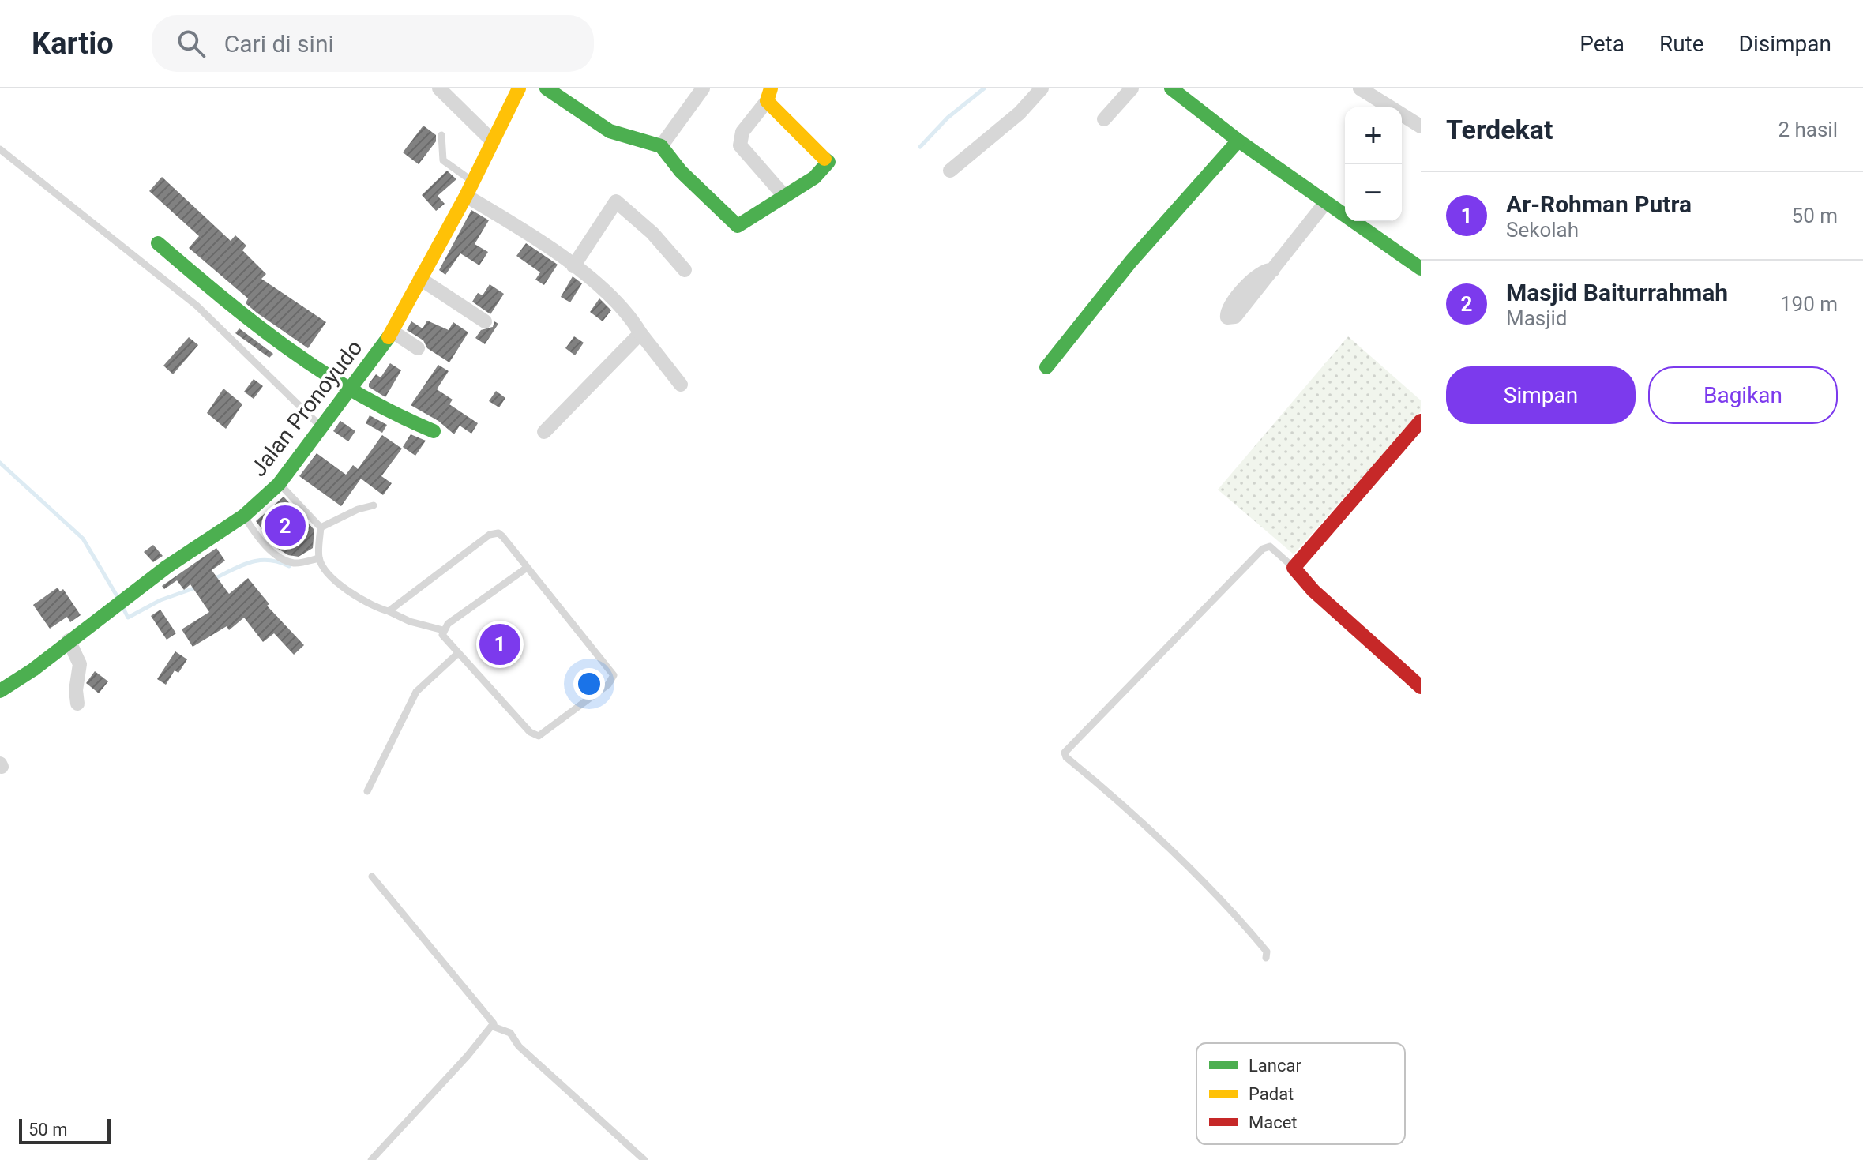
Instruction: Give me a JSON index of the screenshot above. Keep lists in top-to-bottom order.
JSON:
{
  "streets": {
    "street": ["Jalan Pronoyudo"]
  },
  "legend": ["Lancar", "Padat", "Macet"],
  "scale_bar": "50 m",
  "page": {
    "header": "Kartio",
    "search": "Cari di sini",
    "nav": ["Peta", "Rute", "Disimpan"],
    "heading": ["Terdekat", "2 hasil"],
    "map_buttons": ["+", "−"],
    "list": [
      {
        "mark": "1",
        "name": "Ar-Rohman Putra",
        "note": "Sekolah",
        "value": "50 m"
      },
      {
        "mark": "2",
        "name": "Masjid Baiturrahmah",
        "note": "Masjid",
        "value": "190 m"
      }
    ],
    "buttons": ["Simpan", "Bagikan"],
    "pins": ["2", "1"],
    "scale": "50 m"
  }
}
